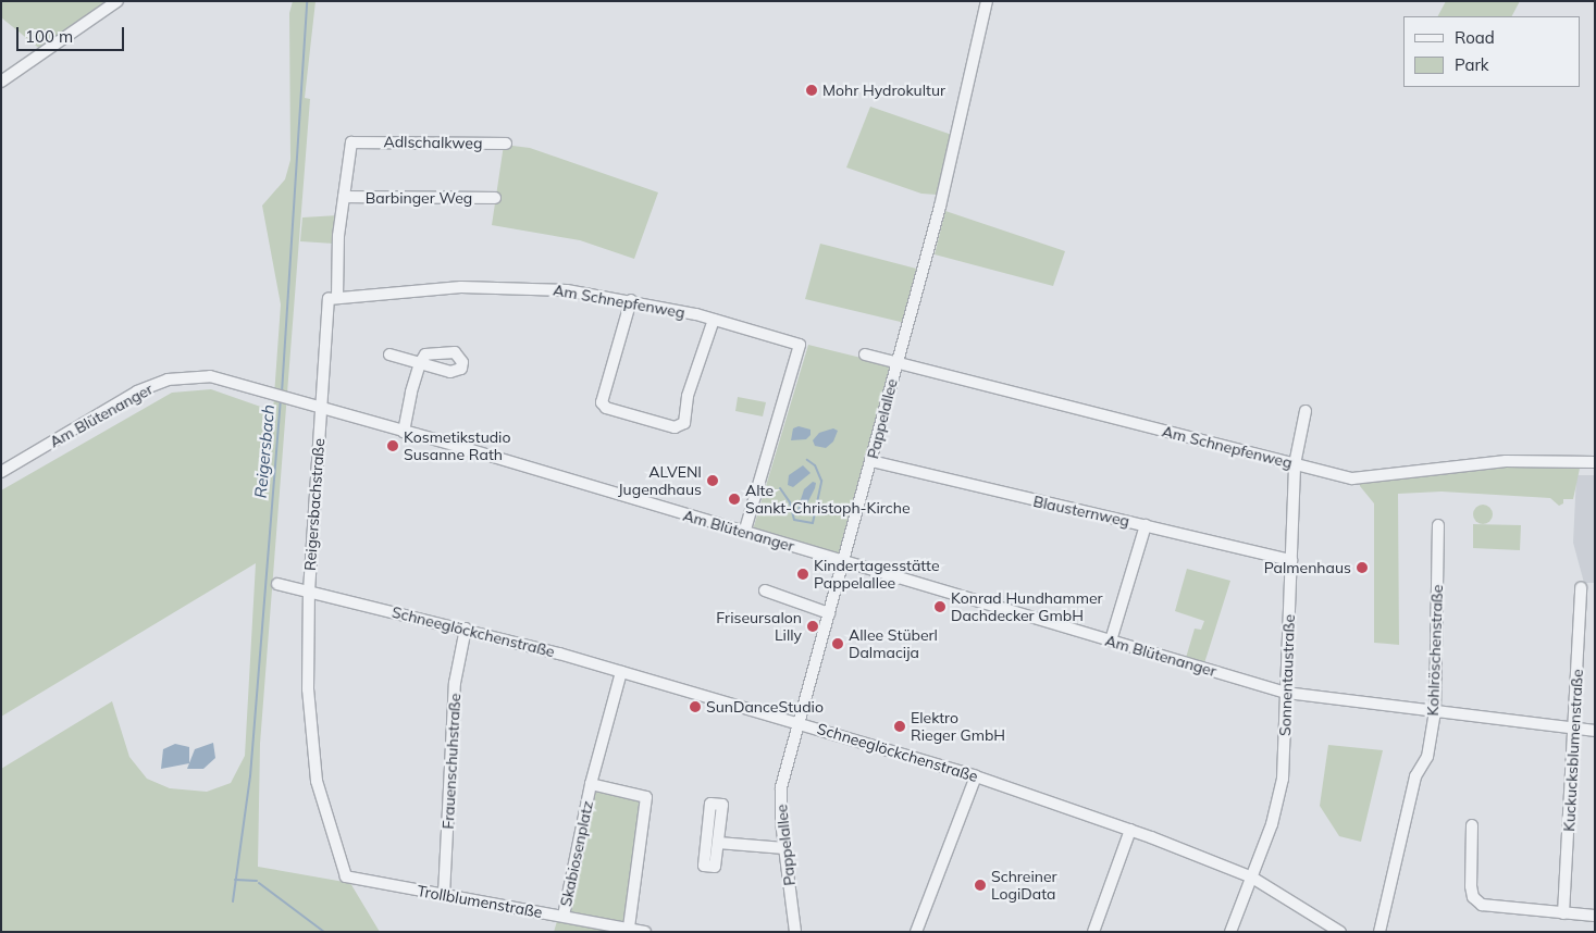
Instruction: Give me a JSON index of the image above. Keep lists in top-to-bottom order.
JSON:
{
  "streets": {
    "street": [
      "Adlschalkweg",
      "Barbinger Weg",
      "Am Schnepfenweg",
      "Am Blütenanger",
      "Pappelallee",
      "Reigersbachstraße",
      "Blausternweg",
      "Schneeglöckchenstraße",
      "Kohlröschenstraße",
      "Sonnentaustraße",
      "Kuckucksblumenstraße",
      "Frauenschuhstraße",
      "Skabiosenplatz",
      "Trollblumenstraße"
    ]
  },
  "crossings": [
    ["Adlschalkweg", "Reigersbachstraße"],
    ["Barbinger Weg", "Reigersbachstraße"],
    ["Am Schnepfenweg", "Am Blütenanger"],
    ["Am Schnepfenweg", "Pappelallee"],
    ["Am Schnepfenweg", "Reigersbachstraße"],
    ["Am Schnepfenweg", "Sonnentaustraße"],
    ["Am Blütenanger", "Pappelallee"],
    ["Am Blütenanger", "Reigersbachstraße"],
    ["Am Blütenanger", "Kohlröschenstraße"],
    ["Am Blütenanger", "Sonnentaustraße"],
    ["Am Blütenanger", "Kuckucksblumenstraße"],
    ["Pappelallee", "Blausternweg"],
    ["Pappelallee", "Schneeglöckchenstraße"],
    ["Reigersbachstraße", "Schneeglöckchenstraße"],
    ["Reigersbachstraße", "Trollblumenstraße"],
    ["Blausternweg", "Sonnentaustraße"],
    ["Schneeglöckchenstraße", "Sonnentaustraße"],
    ["Schneeglöckchenstraße", "Frauenschuhstraße"],
    ["Frauenschuhstraße", "Trollblumenstraße"],
    ["Skabiosenplatz", "Trollblumenstraße"]
  ],
  "water": ["Reigersbach"],
  "places": [
    "Mohr Hydrokultur",
    "Kosmetikstudio Susanne Rath",
    "ALVENI Jugendhaus",
    "Alte Sankt-Christoph-Kirche",
    "Palmenhaus",
    "Kindertagesstätte Pappelallee",
    "Konrad Hundhammer Dachdecker GmbH",
    "Friseursalon Lilly",
    "Allee Stüberl Dalmacija",
    "SunDanceStudio",
    "Elektro Rieger GmbH",
    "Schreiner LogiData"
  ],
  "legend": ["Road", "Park"],
  "scale_bar": "100 m"
}
